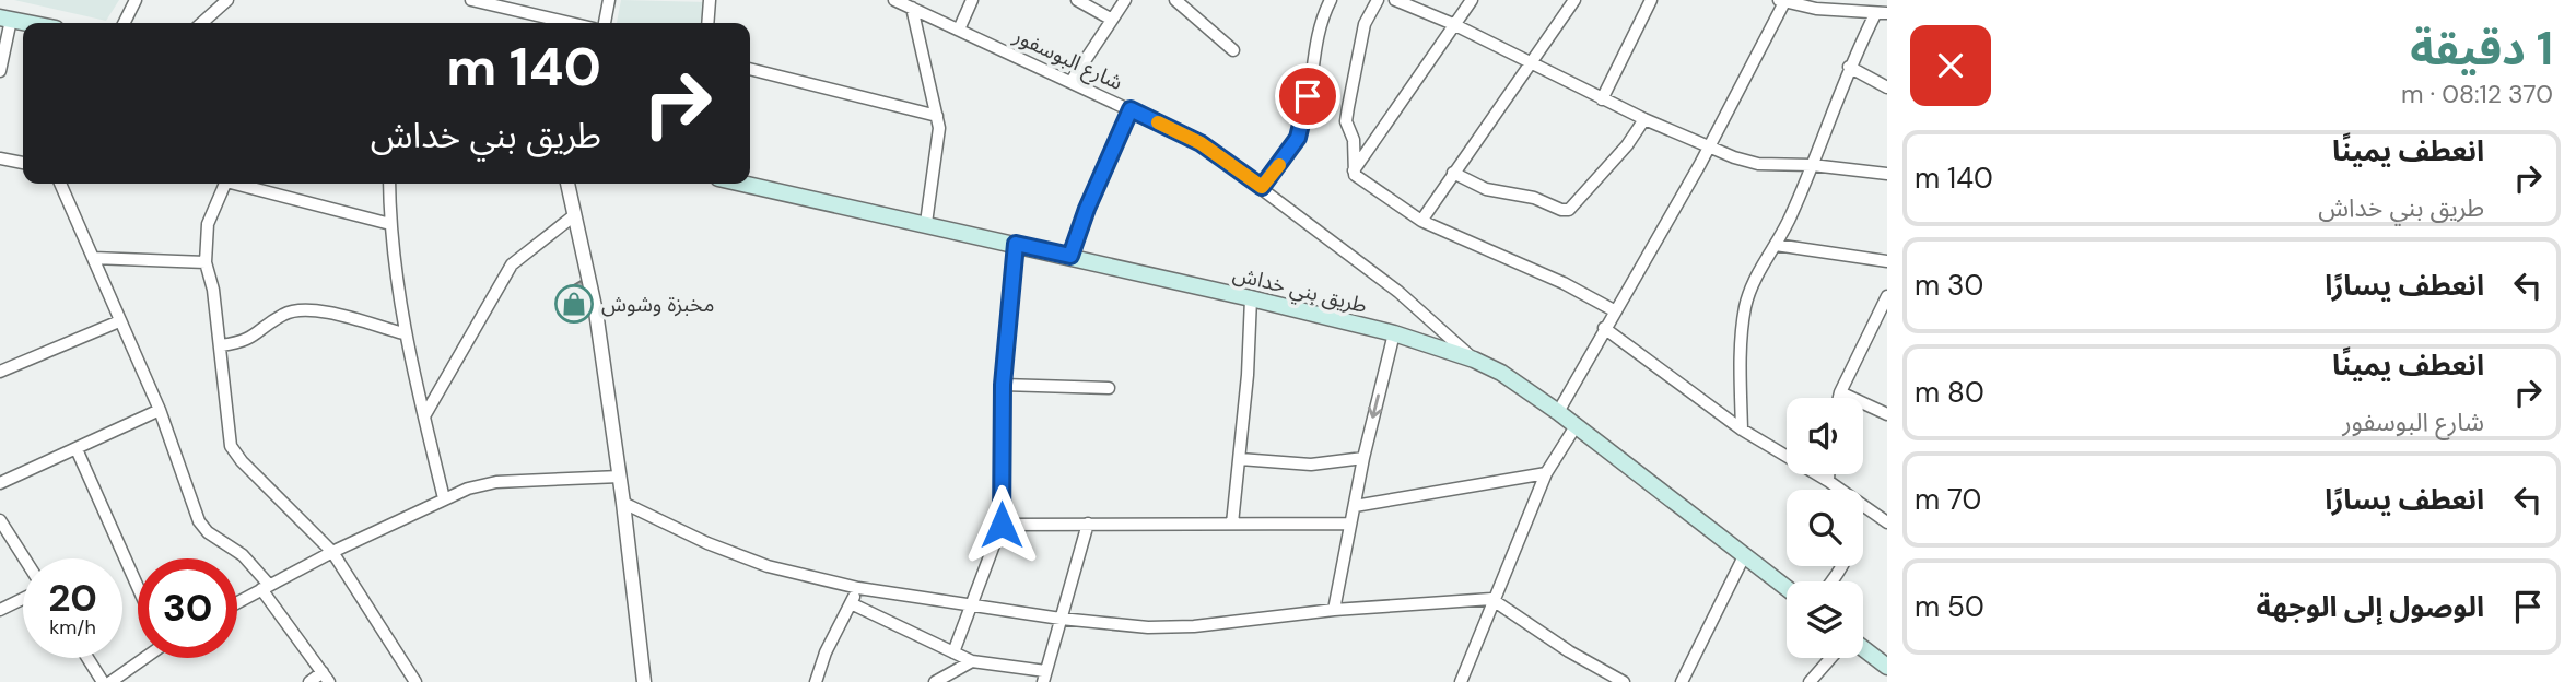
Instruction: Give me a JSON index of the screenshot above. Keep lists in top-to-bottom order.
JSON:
{
  "streets": {
    "main road": ["طريق بني خداش"],
    "street": ["شارع البوسفور"]
  },
  "crossings": [
    ["شارع البوسفور", "طريق بني خداش"]
  ],
  "places": {
    "shop": ["مخبزة وشوش"]
  },
  "page": {
    "heading": ["1 دقيقة", "370 m · 08:12"],
    "turn": ["140 m", "طريق بني خداش"],
    "list": [
      {
        "name": "انعطف يمينًا",
        "note": "طريق بني خداش",
        "value": "140 m"
      },
      {
        "name": "انعطف يسارًا",
        "value": "30 m"
      },
      {
        "name": "انعطف يمينًا",
        "note": "شارع البوسفور",
        "value": "80 m"
      },
      {
        "name": "انعطف يسارًا",
        "value": "70 m"
      },
      {
        "name": "الوصول إلى الوجهة",
        "value": "50 m"
      }
    ],
    "speed": "20 km/h",
    "limit": "30"
  }
}
